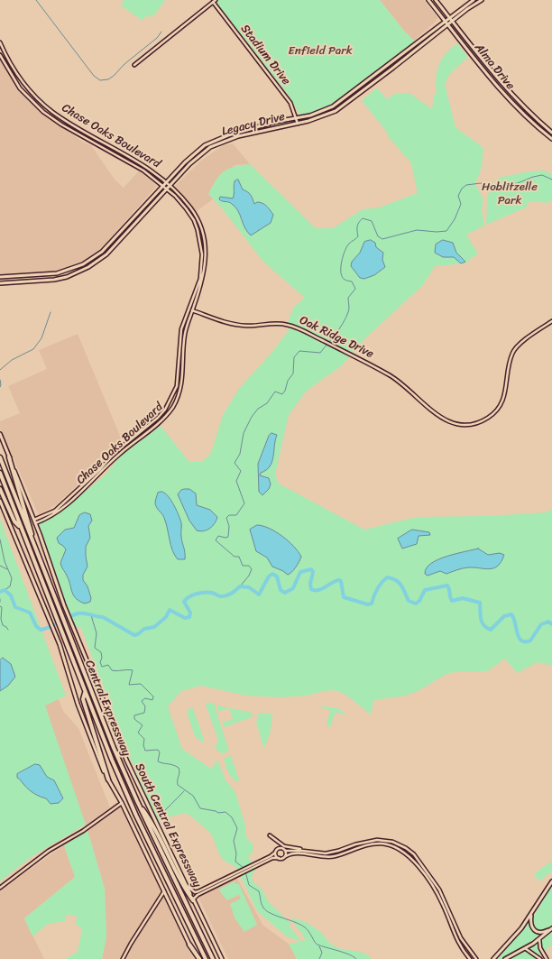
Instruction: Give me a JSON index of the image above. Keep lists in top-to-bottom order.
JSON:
{
  "streets": {
    "highway": ["Central Expressway"],
    "main road": ["Alma Drive", "Legacy Drive", "South Central Expressway"],
    "street": ["Stadium Drive", "Chase Oaks Boulevard", "Oak Ridge Drive"]
  },
  "crossings": [
    ["Stadium Drive", "Legacy Drive"],
    ["Alma Drive", "Legacy Drive"],
    ["Legacy Drive", "Chase Oaks Boulevard"],
    ["Chase Oaks Boulevard", "Oak Ridge Drive"],
    ["Chase Oaks Boulevard", "South Central Expressway"]
  ],
  "parks": ["Enfield Park", "Hoblitzelle Park"]
}
